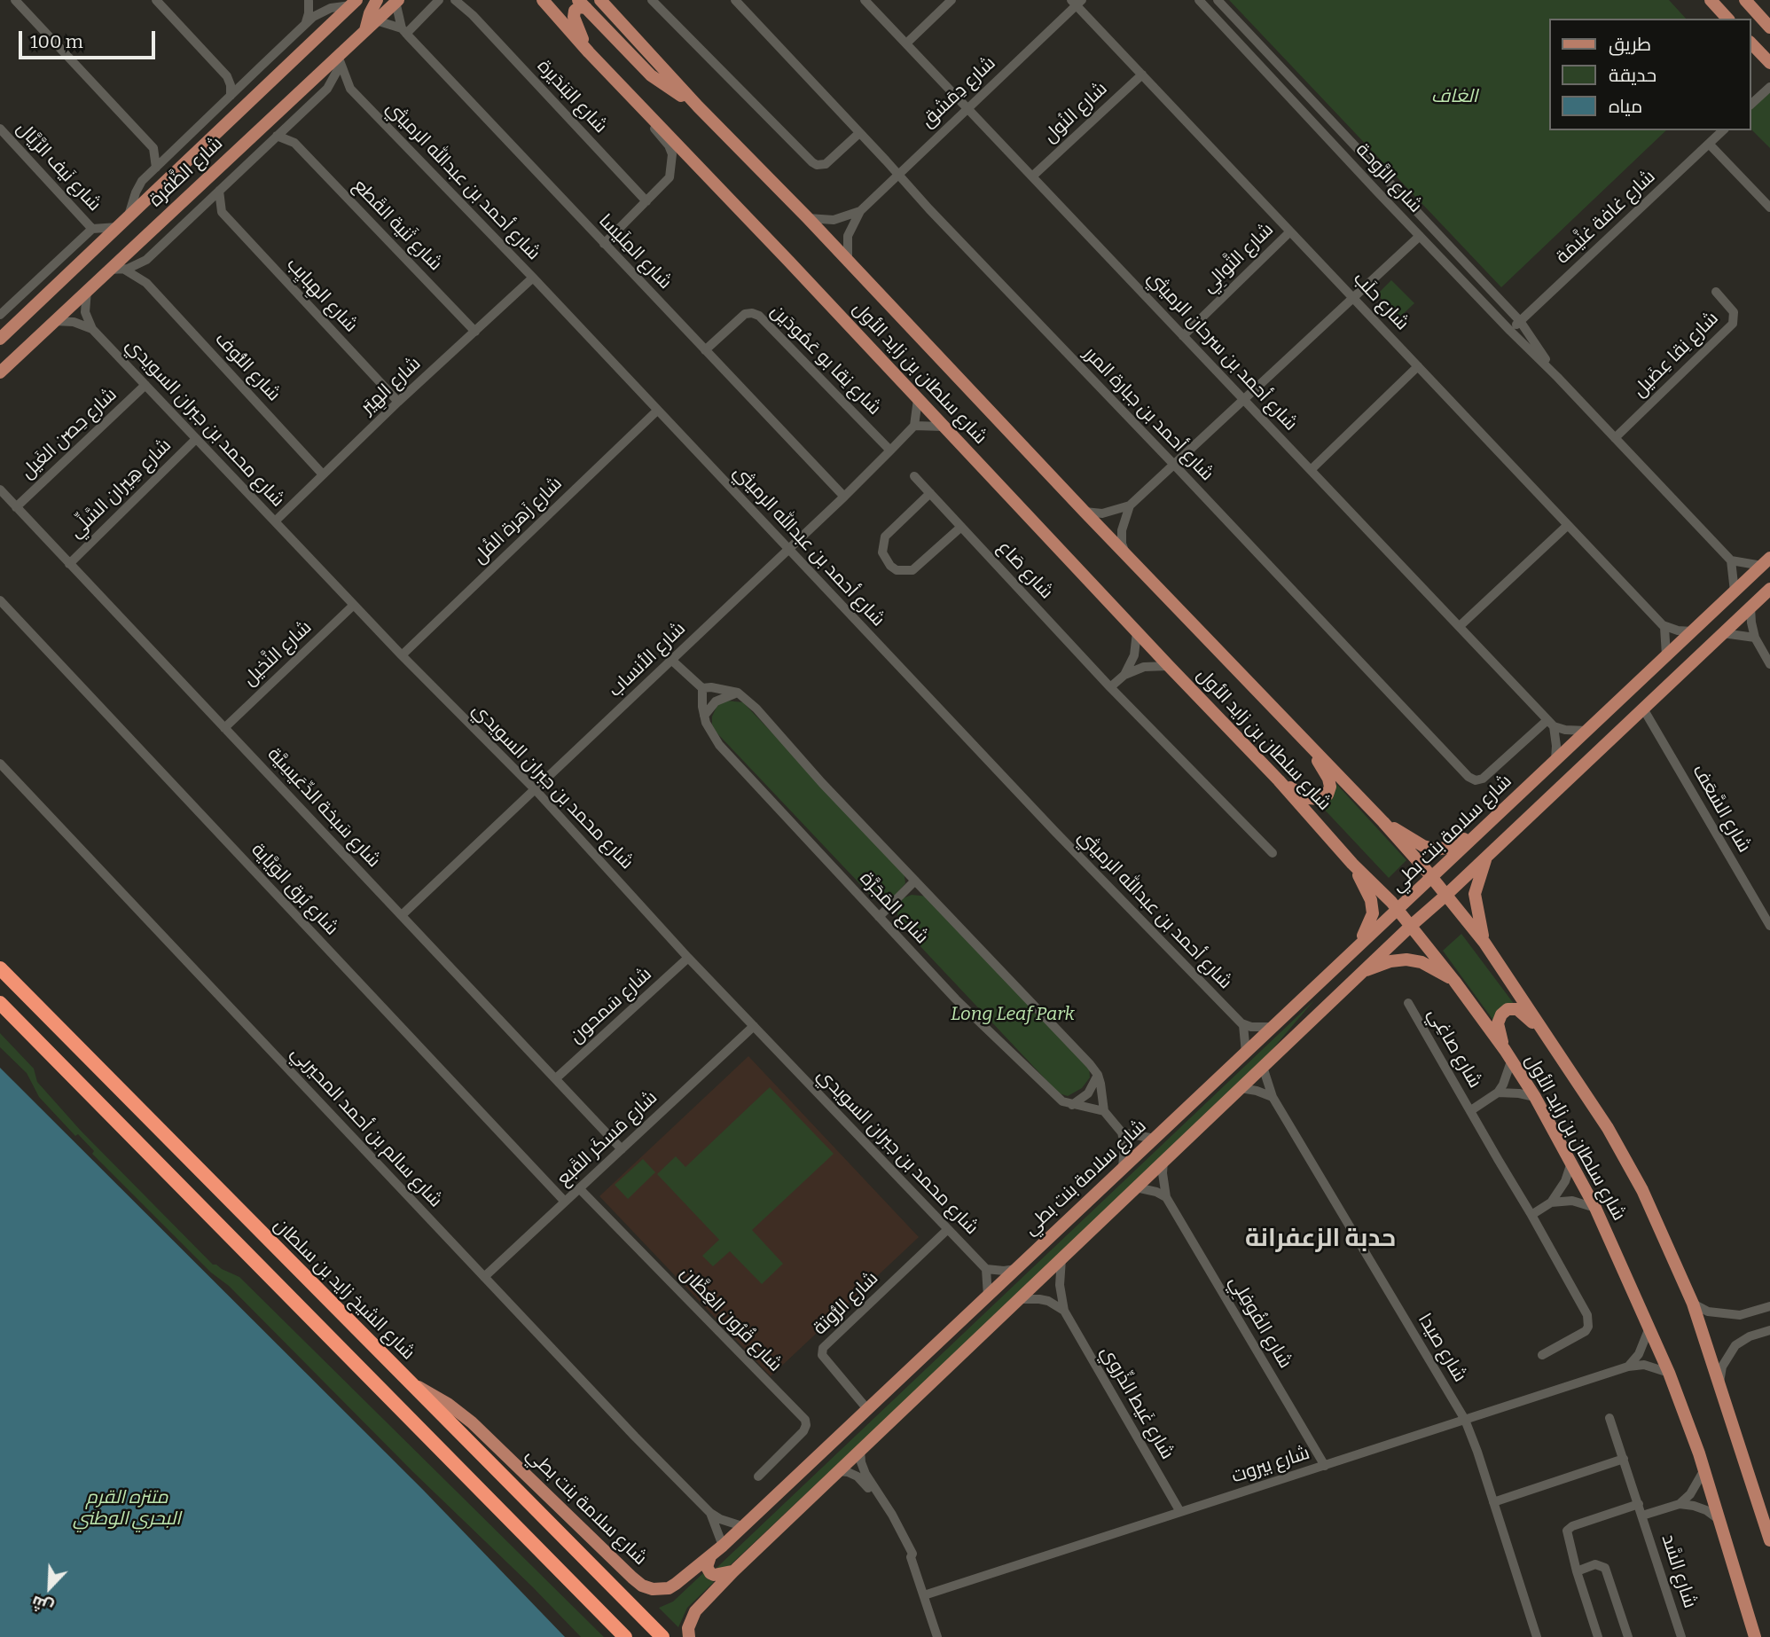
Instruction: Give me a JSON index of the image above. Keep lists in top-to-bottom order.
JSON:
{
  "streets": {
    "highway": ["شارع الشيخ زايد بن سلطان"],
    "main road": ["شارع الظَّفرة", "شارع سلطان بن زايد الأول", "شارع سلامة بنت بطي"],
    "street": [
      "شارع دِمَشق",
      "شارع البَندَيرة",
      "شارع النُول",
      "شارع نَيف الرَّيَّال",
      "شارع الرَّوحة",
      "شارع أحمد بن عبدالله الرميثي",
      "شارع غافة غنَّيمَة",
      "شارع ثَنية القَطع",
      "شارع المِلَيسا",
      "شارع التَّوالِي",
      "شارع الهِبايِب",
      "شارع حلَب",
      "شارع أحمد بن سرحان الرميثي",
      "شارع نِقا عِضَيل",
      "شارع نِقا بو عَمُودَين",
      "شارع النُّوف",
      "شارع الهِيَر",
      "شارع أحمد بن جبارة المرر",
      "شارع محمد بن جبران السويدي",
      "شارع حِصن الغَيل",
      "شارع هِيران السَّلِّي",
      "شارع زَهرة الفُل",
      "شارع صَاع",
      "شارع النَّخيل",
      "شارع الأنساب",
      "شارع سَبخة الدِّعَيسِيَّة",
      "شارع السَّعَف",
      "شارع بُرق الوَيَّاية",
      "شارع المَجَرَّة",
      "شارع سَمحون",
      "شارع صاغِي",
      "شارع سالم بن أحمد المحيربي",
      "شارع مَسكَر القَبع",
      "شارع الرُّوتة",
      "شارع قُرُون الغِظَّان",
      "شارع الفُوفِلِي",
      "شارع صيدا",
      "شارع غَيط الذِّروي",
      "شارع بيروت",
      "شارع السَّد"
    ]
  },
  "crossings": [
    ["شارع دِمَشق", "شارع حلَب"],
    ["شارع دِمَشق", "شارع أحمد بن سرحان الرميثي"],
    ["شارع دِمَشق", "شارع سلطان بن زايد الأول"],
    ["شارع دِمَشق", "شارع أحمد بن جبارة المرر"],
    ["شارع النُول", "شارع حلَب"],
    ["شارع النُول", "شارع أحمد بن سرحان الرميثي"],
    ["شارع الظَّفرة", "شارع أحمد بن عبدالله الرميثي"],
    ["شارع الظَّفرة", "شارع المِلَيسا"],
    ["شارع الرَّوحة", "شارع غافة غنَّيمَة"],
    ["شارع الرَّوحة", "شارع نِقا عِضَيل"],
    ["شارع أحمد بن عبدالله الرميثي", "شارع الهِيَر"],
    ["شارع أحمد بن عبدالله الرميثي", "شارع زَهرة الفُل"],
    ["شارع أحمد بن عبدالله الرميثي", "شارع الأنساب"],
    ["شارع ثَنية القَطع", "شارع الهِيَر"],
    ["شارع المِلَيسا", "شارع نِقا بو عَمُودَين"],
    ["شارع المِلَيسا", "شارع الأنساب"],
    ["شارع التَّوالِي", "شارع حلَب"],
    ["شارع التَّوالِي", "شارع أحمد بن سرحان الرميثي"],
    ["شارع الهِبايِب", "شارع الهِيَر"],
    ["شارع أحمد بن سرحان الرميثي", "شارع أحمد بن جبارة المرر"],
    ["شارع نِقا بو عَمُودَين", "شارع الأنساب"],
    ["شارع النُّوف", "شارع الهِيَر"],
    ["شارع سلطان بن زايد الأول", "شارع سلامة بنت بطي"],
    ["شارع سلطان بن زايد الأول", "شارع صاغِي"],
    ["شارع سلطان بن زايد الأول", "شارع بيروت"],
    ["شارع الهِيَر", "شارع محمد بن جبران السويدي"],
    ["شارع محمد بن جبران السويدي", "شارع حِصن الغَيل"],
    ["شارع محمد بن جبران السويدي", "شارع هِيران السَّلِّي"],
    ["شارع محمد بن جبران السويدي", "شارع زَهرة الفُل"],
    ["شارع محمد بن جبران السويدي", "شارع النَّخيل"],
    ["شارع محمد بن جبران السويدي", "شارع الأنساب"],
    ["شارع محمد بن جبران السويدي", "شارع سَمحون"],
    ["شارع محمد بن جبران السويدي", "شارع مَسكَر القَبع"],
    ["شارع محمد بن جبران السويدي", "شارع الرُّوتة"],
    ["شارع حِصن الغَيل", "شارع سَبخة الدِّعَيسِيَّة"],
    ["شارع هِيران السَّلِّي", "شارع سَبخة الدِّعَيسِيَّة"],
    ["شارع النَّخيل", "شارع سَبخة الدِّعَيسِيَّة"],
    ["شارع الأنساب", "شارع سَبخة الدِّعَيسِيَّة"],
    ["شارع سَبخة الدِّعَيسِيَّة", "شارع سَمحون"],
    ["شارع سَبخة الدِّعَيسِيَّة", "شارع مَسكَر القَبع"],
    ["شارع السَّعَف", "شارع سلامة بنت بطي"],
    ["شارع سلامة بنت بطي", "شارع سالم بن أحمد المحيربي"],
    ["شارع سلامة بنت بطي", "شارع الشيخ زايد بن سلطان"],
    ["شارع سلامة بنت بطي", "شارع الرُّوتة"],
    ["شارع سلامة بنت بطي", "شارع الفُوفِلِي"],
    ["شارع سلامة بنت بطي", "شارع صيدا"],
    ["شارع سلامة بنت بطي", "شارع غَيط الذِّروي"],
    ["شارع بُرق الوَيَّاية", "شارع مَسكَر القَبع"],
    ["شارع سالم بن أحمد المحيربي", "شارع مَسكَر القَبع"],
    ["شارع مَسكَر القَبع", "شارع قُرُون الغِظَّان"],
    ["شارع الفُوفِلِي", "شارع بيروت"],
    ["شارع صيدا", "شارع بيروت"],
    ["شارع غَيط الذِّروي", "شارع بيروت"]
  ],
  "districts": ["حدبة الزعفرانة"],
  "parks": ["الغاف", "Long Leaf Park", "متنزه القرم البحري الوطني"],
  "legend": ["طريق", "حديقة", "مياه"],
  "scale_bar": "100 m",
  "north": "bottom left"
}
